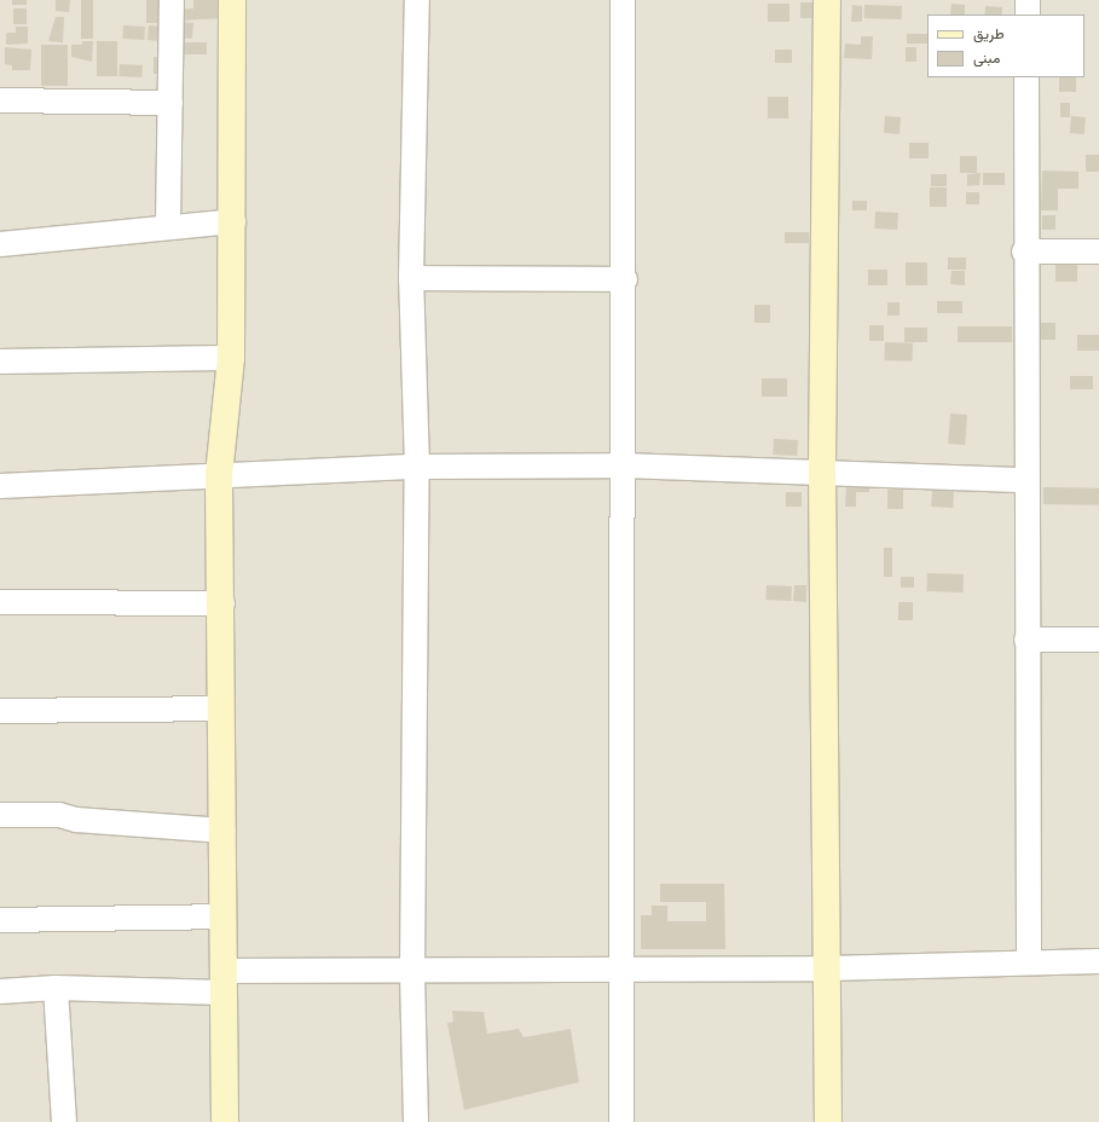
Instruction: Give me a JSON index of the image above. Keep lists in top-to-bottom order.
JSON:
{
  "legend": ["طريق", "مبنى"]
}
